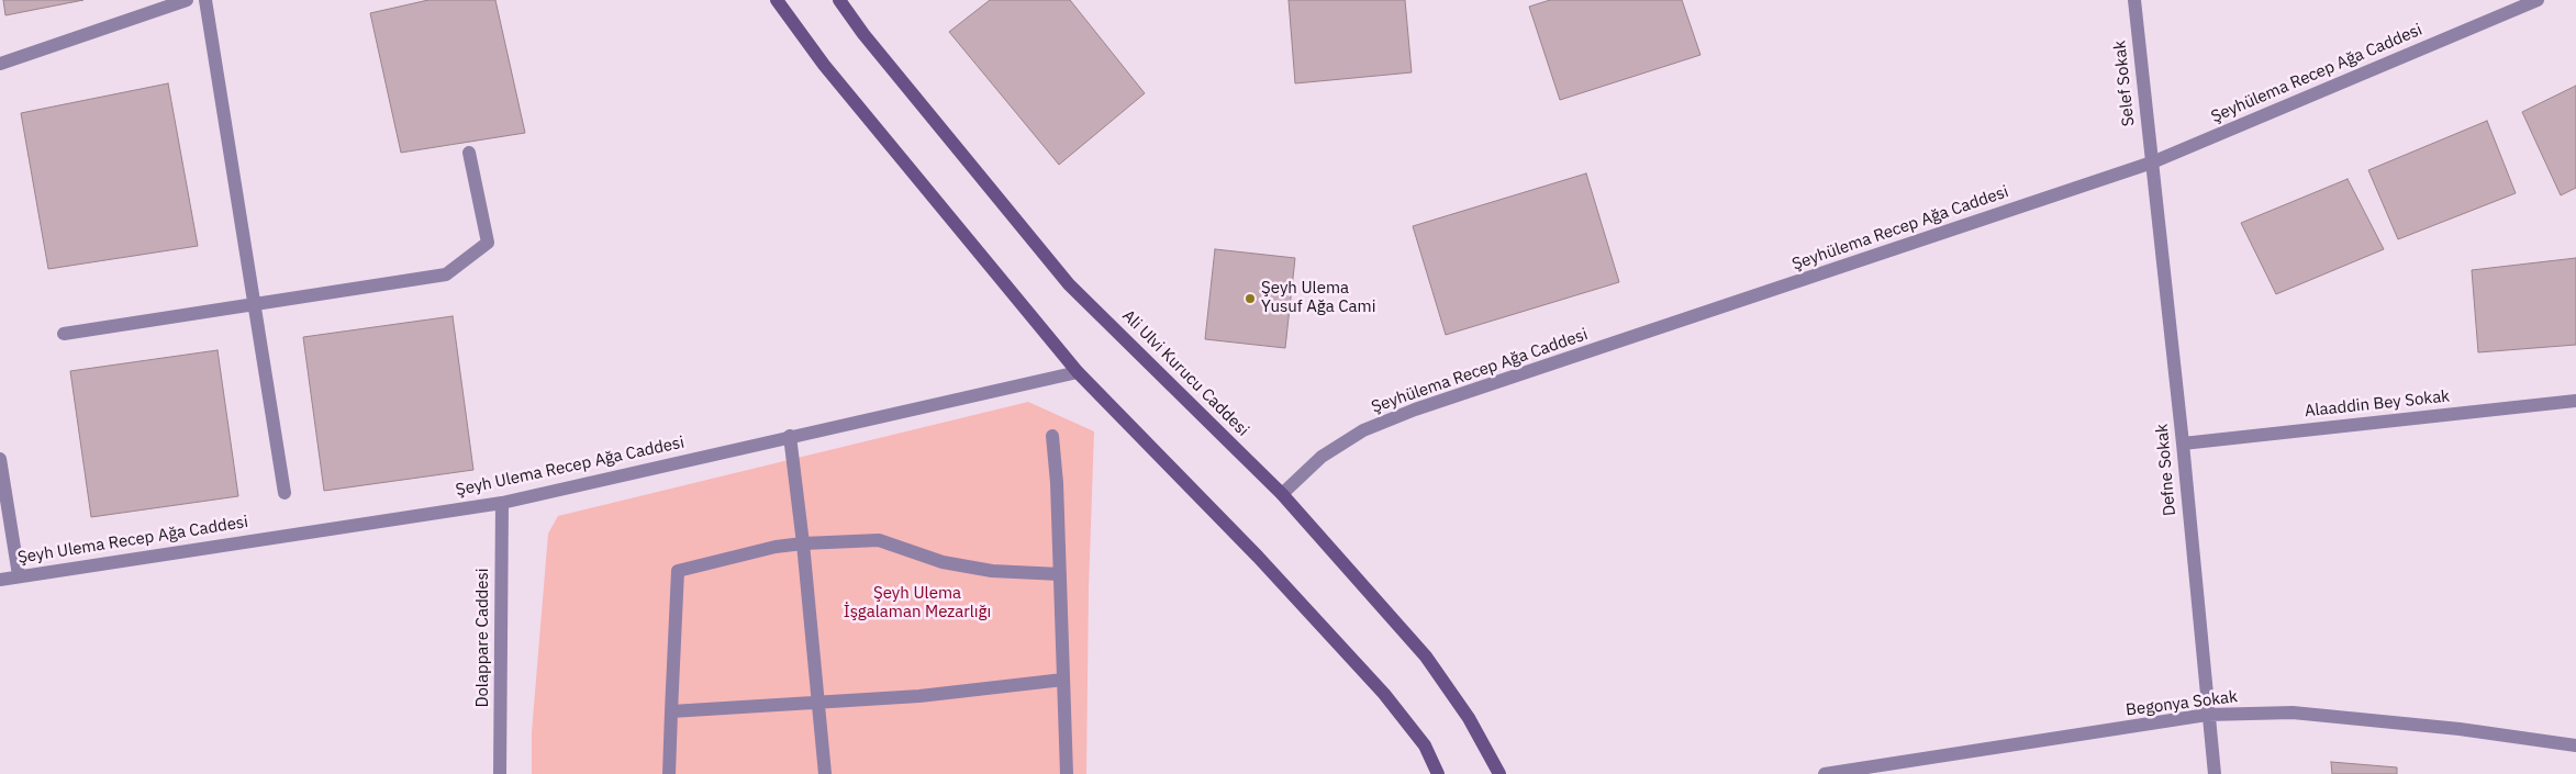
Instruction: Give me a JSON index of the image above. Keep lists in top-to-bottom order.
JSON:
{
  "streets": {
    "main road": ["Ali Ulvi Kurucu Caddesi"],
    "street": [
      "Şeyhülema Recep Ağa Caddesi",
      "Selef Sokak",
      "Alaaddin Bey Sokak",
      "Şeyh Ulema Recep Ağa Caddesi",
      "Defne Sokak",
      "Dolappare Caddesi",
      "Begonya Sokak"
    ]
  },
  "crossings": [
    ["Şeyhülema Recep Ağa Caddesi", "Selef Sokak"],
    ["Şeyhülema Recep Ağa Caddesi", "Ali Ulvi Kurucu Caddesi"],
    ["Şeyhülema Recep Ağa Caddesi", "Defne Sokak"],
    ["Selef Sokak", "Defne Sokak"],
    ["Alaaddin Bey Sokak", "Defne Sokak"],
    ["Şeyh Ulema Recep Ağa Caddesi", "Dolappare Caddesi"],
    ["Defne Sokak", "Begonya Sokak"]
  ],
  "parks": ["Şeyh Ulema İşgalaman Mezarlığı"],
  "places": ["Şeyh Ulema Yusuf Ağa Cami"]
}
